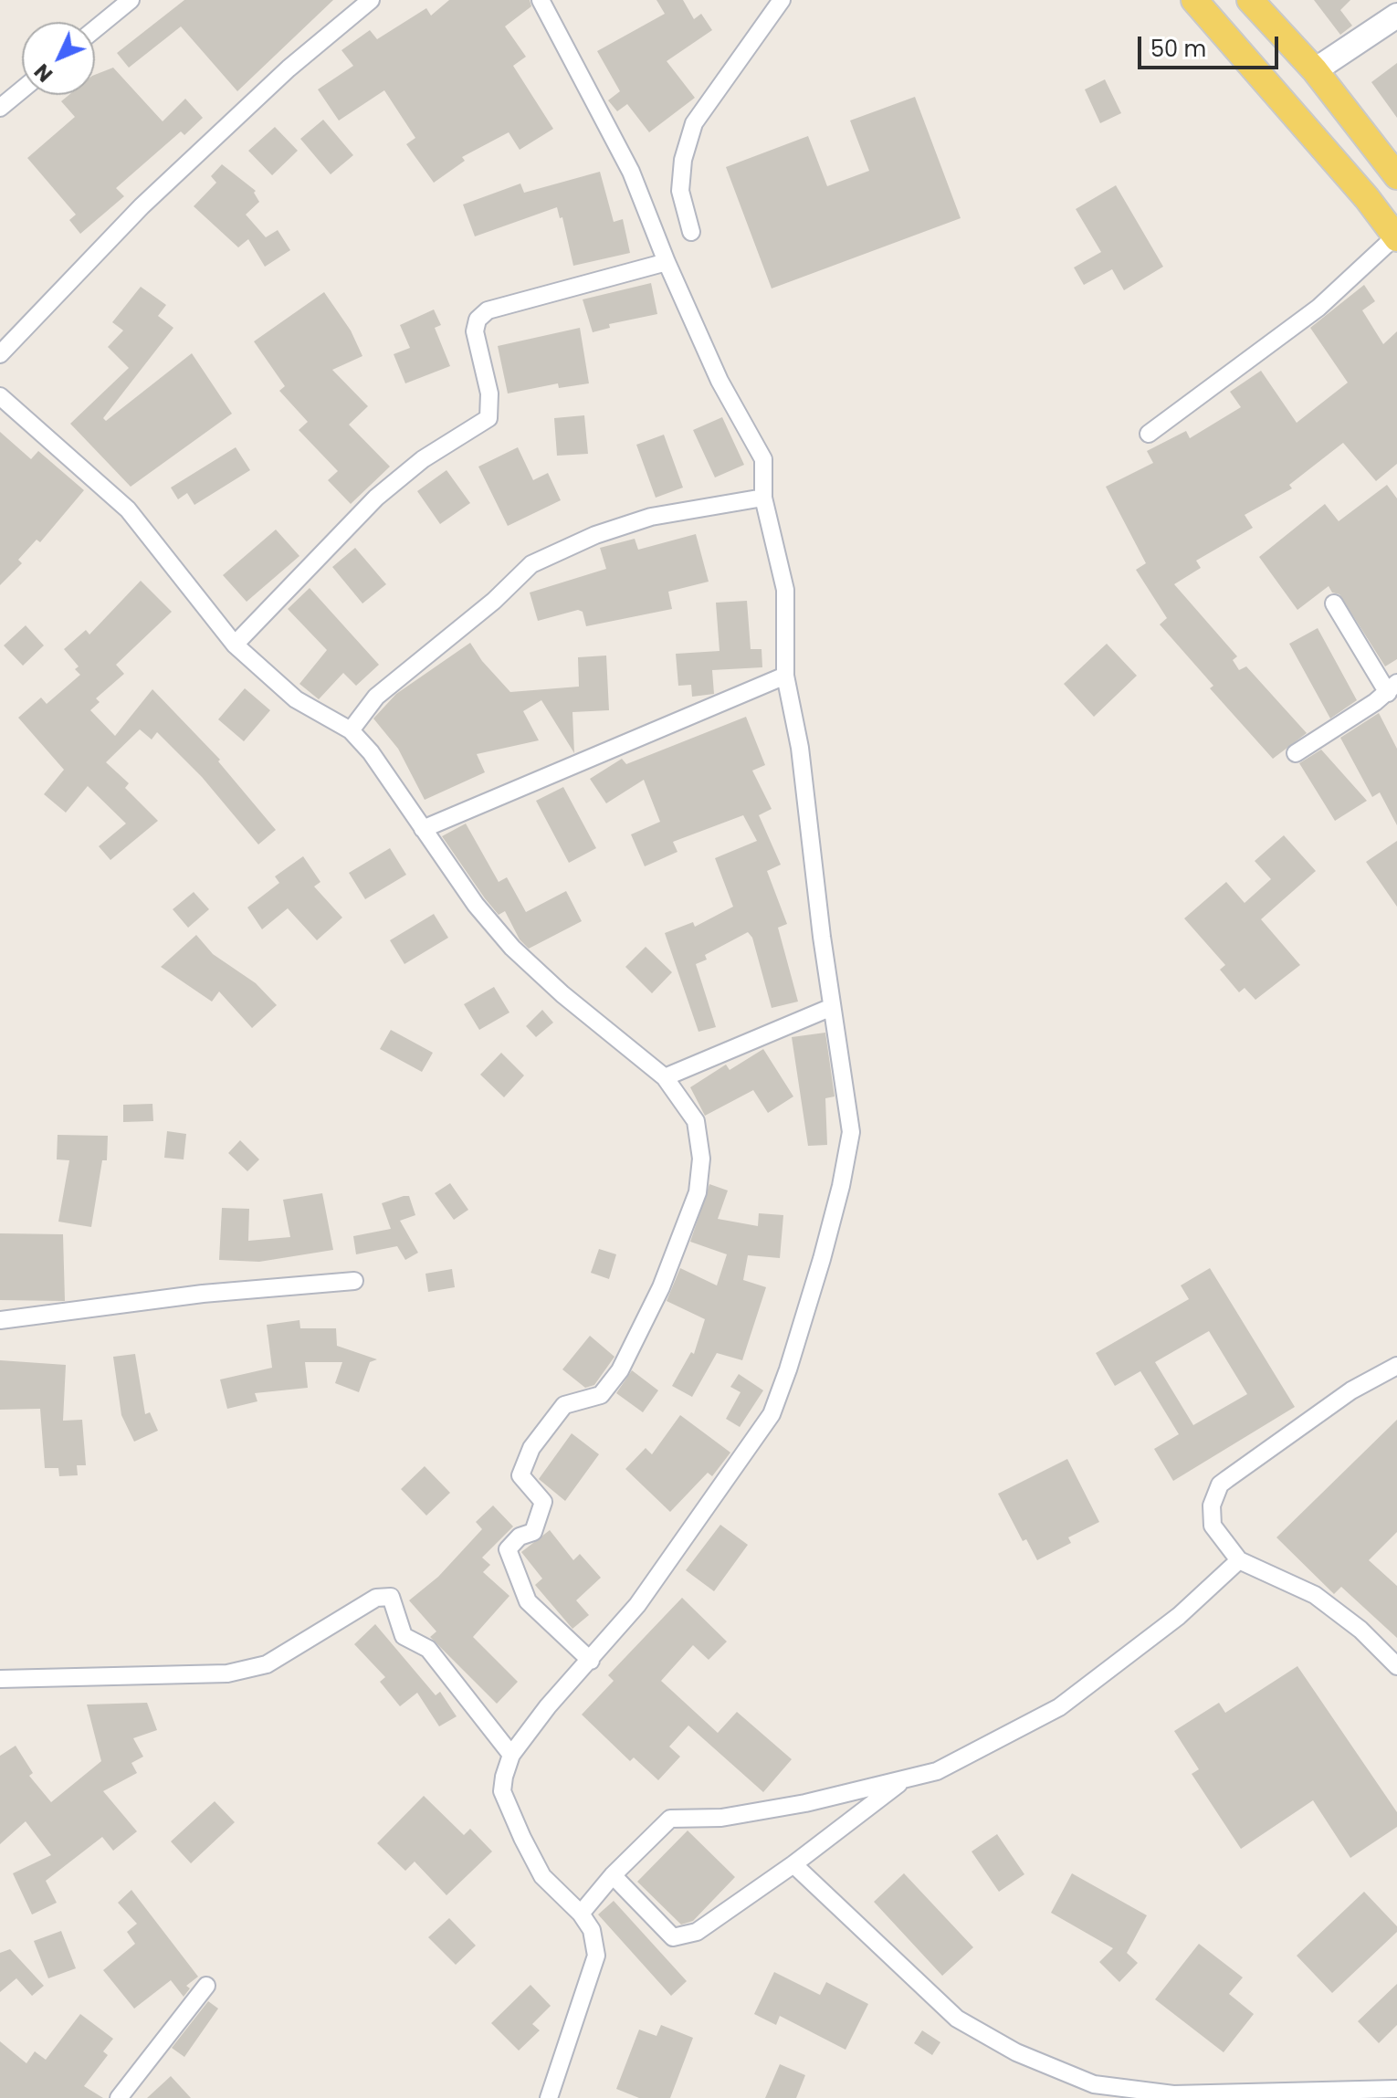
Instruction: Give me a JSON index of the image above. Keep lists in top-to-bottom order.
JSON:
{
  "scale_bar": "50 m",
  "north": "bottom left"
}
